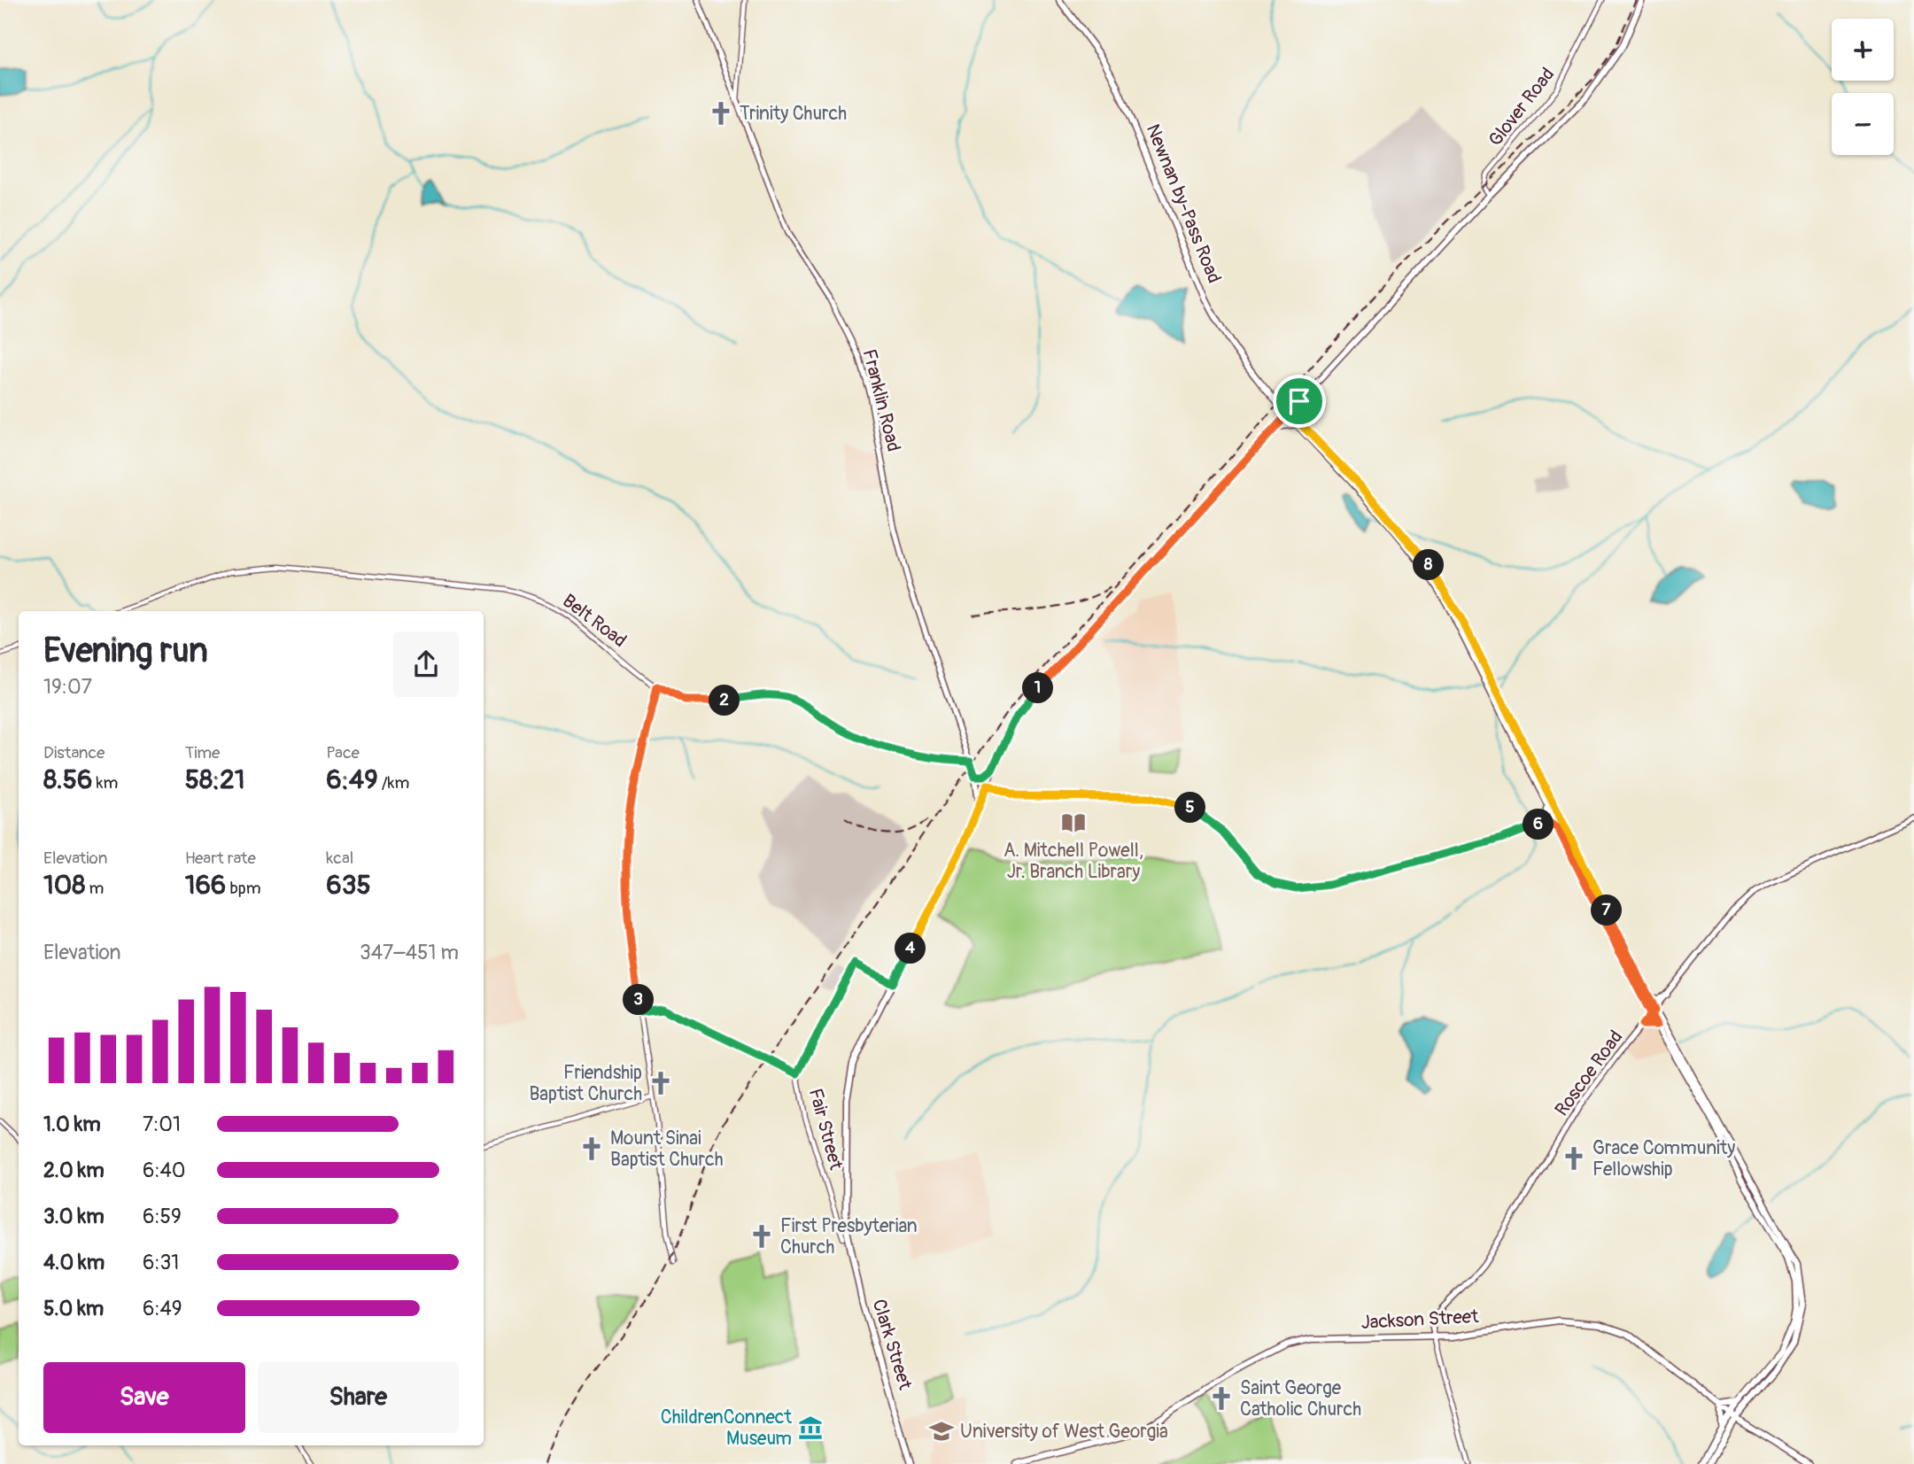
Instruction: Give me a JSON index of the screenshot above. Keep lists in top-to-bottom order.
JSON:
{
  "streets": {
    "main road": [
      "Newnan by-Pass Road",
      "Franklin Road",
      "Roscoe Road",
      "Jackson Street",
      "Clark Street"
    ],
    "street": ["Glover Road", "Belt Road", "Fair Street"]
  },
  "crossings": [
    ["Glover Road", "Clark Street"],
    ["Newnan by-Pass Road", "Clark Street"],
    ["Franklin Road", "Belt Road"],
    ["Roscoe Road", "Jackson Street"],
    ["Fair Street", "Clark Street"]
  ],
  "places": {
    "church": [
      "Trinity Church",
      "Friendship Baptist Church",
      "Mount Sinai Baptist Church",
      "Grace Community Fellowship",
      "First Presbyterian Church",
      "Saint George Catholic Church"
    ],
    "library": ["A. Mitchell Powell, Jr. Branch Library"],
    "museum": ["ChildrenConnect Museum"],
    "school or university": ["University of West Georgia"]
  },
  "page": {
    "map_buttons": ["+", "−"],
    "pins": [
      "8",
      "1",
      "2",
      "5",
      "6",
      "7",
      "4",
      "3"
    ],
    "heading": ["Evening run", "19:07"],
    "stats": [
      ["Distance", "8.56 km"],
      ["Time", "58:21"],
      ["Pace", "6:49 /km"],
      ["Elevation", "108 m"],
      ["Heart rate", "166 bpm"],
      ["kcal", "635"]
    ],
    "chart": ["Elevation", "347–451 m"],
    "list": [
      {
        "name": "1.0 km",
        "note": "7:01"
      },
      {
        "name": "2.0 km",
        "note": "6:40"
      },
      {
        "name": "3.0 km",
        "note": "6:59"
      },
      {
        "name": "4.0 km",
        "note": "6:31"
      },
      {
        "name": "5.0 km",
        "note": "6:49"
      }
    ],
    "buttons": ["Save", "Share"]
  }
}
